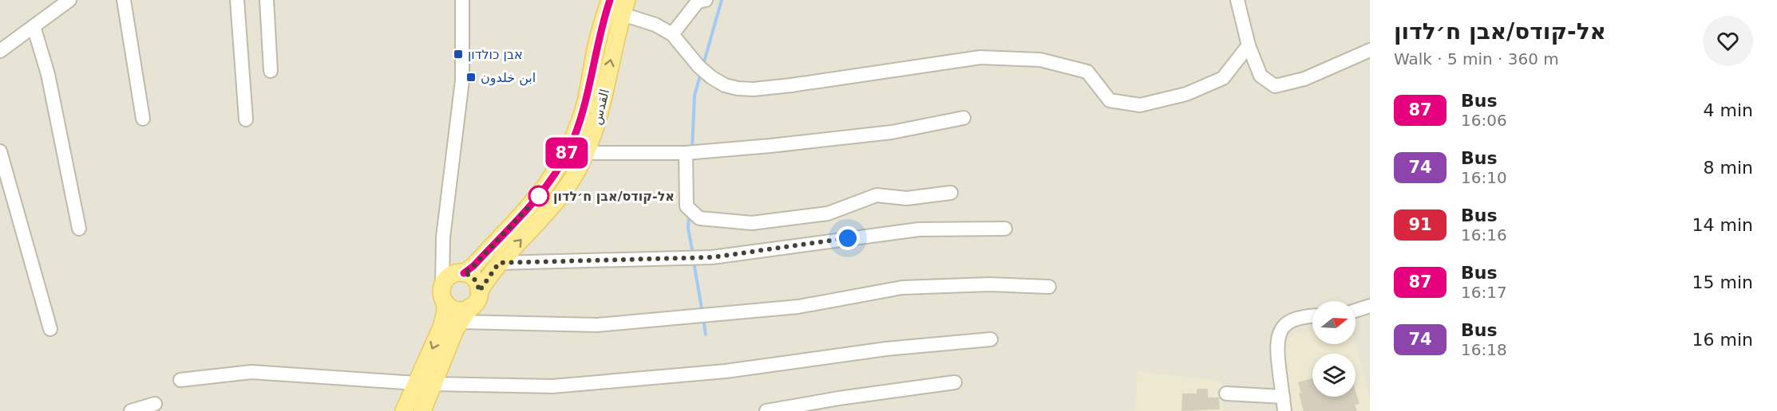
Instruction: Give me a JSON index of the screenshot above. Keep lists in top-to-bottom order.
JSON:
{
  "streets": {
    "main road": ["القدس"]
  },
  "places": {
    "transit": ["אבן כולדון", "ابن خلدون"],
    "other": ["אל-קודס/אבן ח׳לדון"]
  },
  "lines": ["bus line 87"],
  "north": "right",
  "page": {
    "on_map": "87",
    "heading": ["אל-קודס/אבן ח׳לדון", "Walk · 5 min · 360 m"],
    "list": [
      {
        "mark": "87",
        "name": "Bus",
        "note": "16:06",
        "value": "4 min"
      },
      {
        "mark": "74",
        "name": "Bus",
        "note": "16:10",
        "value": "8 min"
      },
      {
        "mark": "91",
        "name": "Bus",
        "note": "16:16",
        "value": "14 min"
      },
      {
        "mark": "87",
        "name": "Bus",
        "note": "16:17",
        "value": "15 min"
      },
      {
        "mark": "74",
        "name": "Bus",
        "note": "16:18",
        "value": "16 min"
      }
    ]
  }
}
